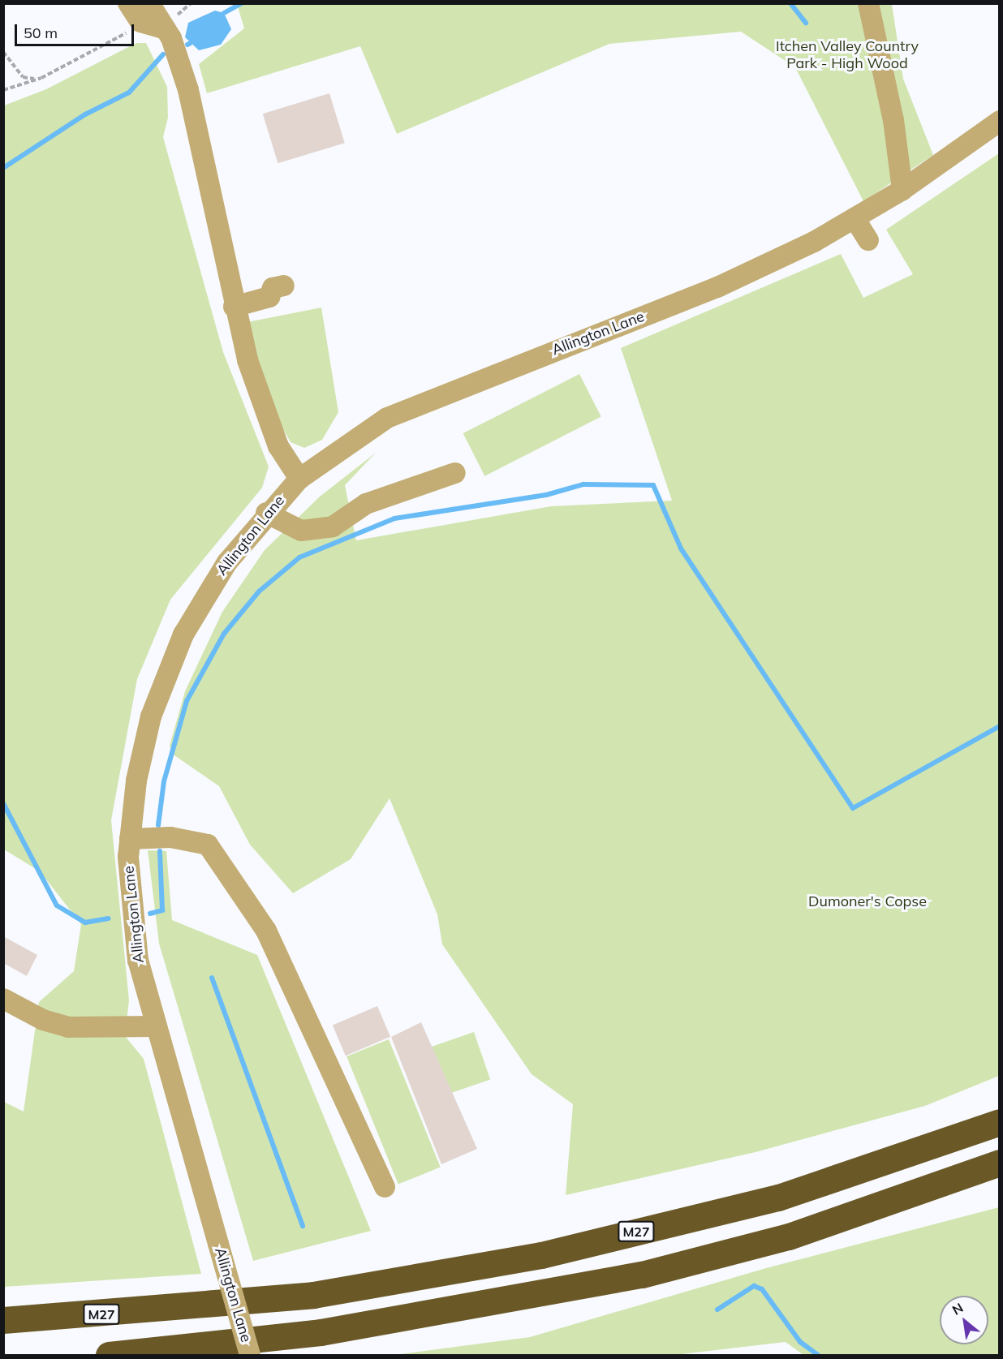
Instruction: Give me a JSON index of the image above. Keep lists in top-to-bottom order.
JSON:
{
  "streets": {
    "highway": ["M27"],
    "street": ["Allington Lane"]
  },
  "parks": ["Itchen Valley Country Park - High Wood", "Dumoner's Copse"],
  "scale_bar": "50 m",
  "north": "top left"
}
